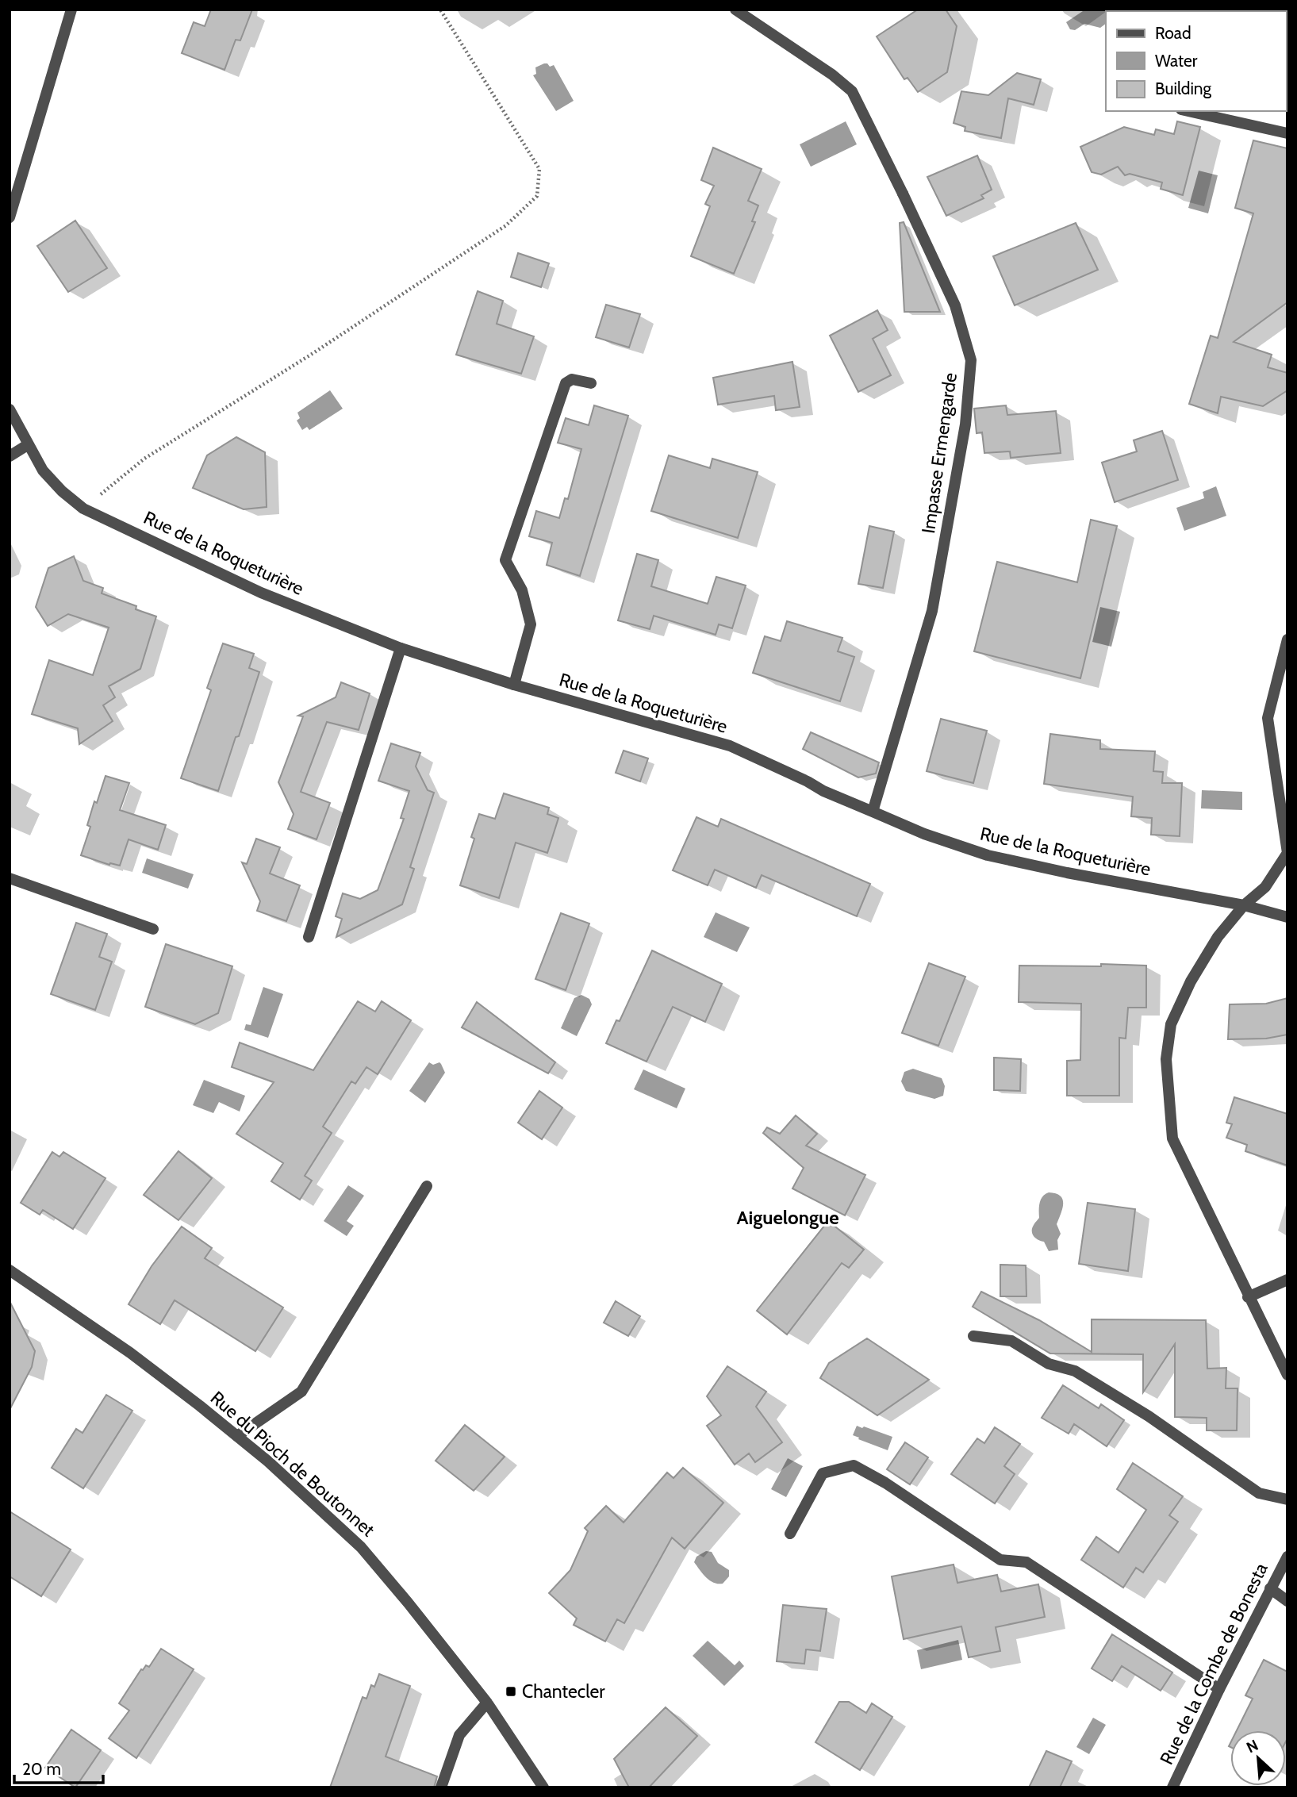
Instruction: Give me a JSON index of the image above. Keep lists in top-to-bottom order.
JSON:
{
  "streets": {
    "street": [
      "Impasse Ermengarde",
      "Rue de la Roqueturière",
      "Rue du Pioch de Boutonnet",
      "Rue de la Combe de Bonesta"
    ]
  },
  "crossings": [
    ["Impasse Ermengarde", "Rue de la Roqueturière"]
  ],
  "districts": ["Aiguelongue"],
  "places": {
    "transit": ["Chantecler"]
  },
  "legend": ["Road", "Water", "Building"],
  "scale_bar": "20 m",
  "north": "top left"
}
